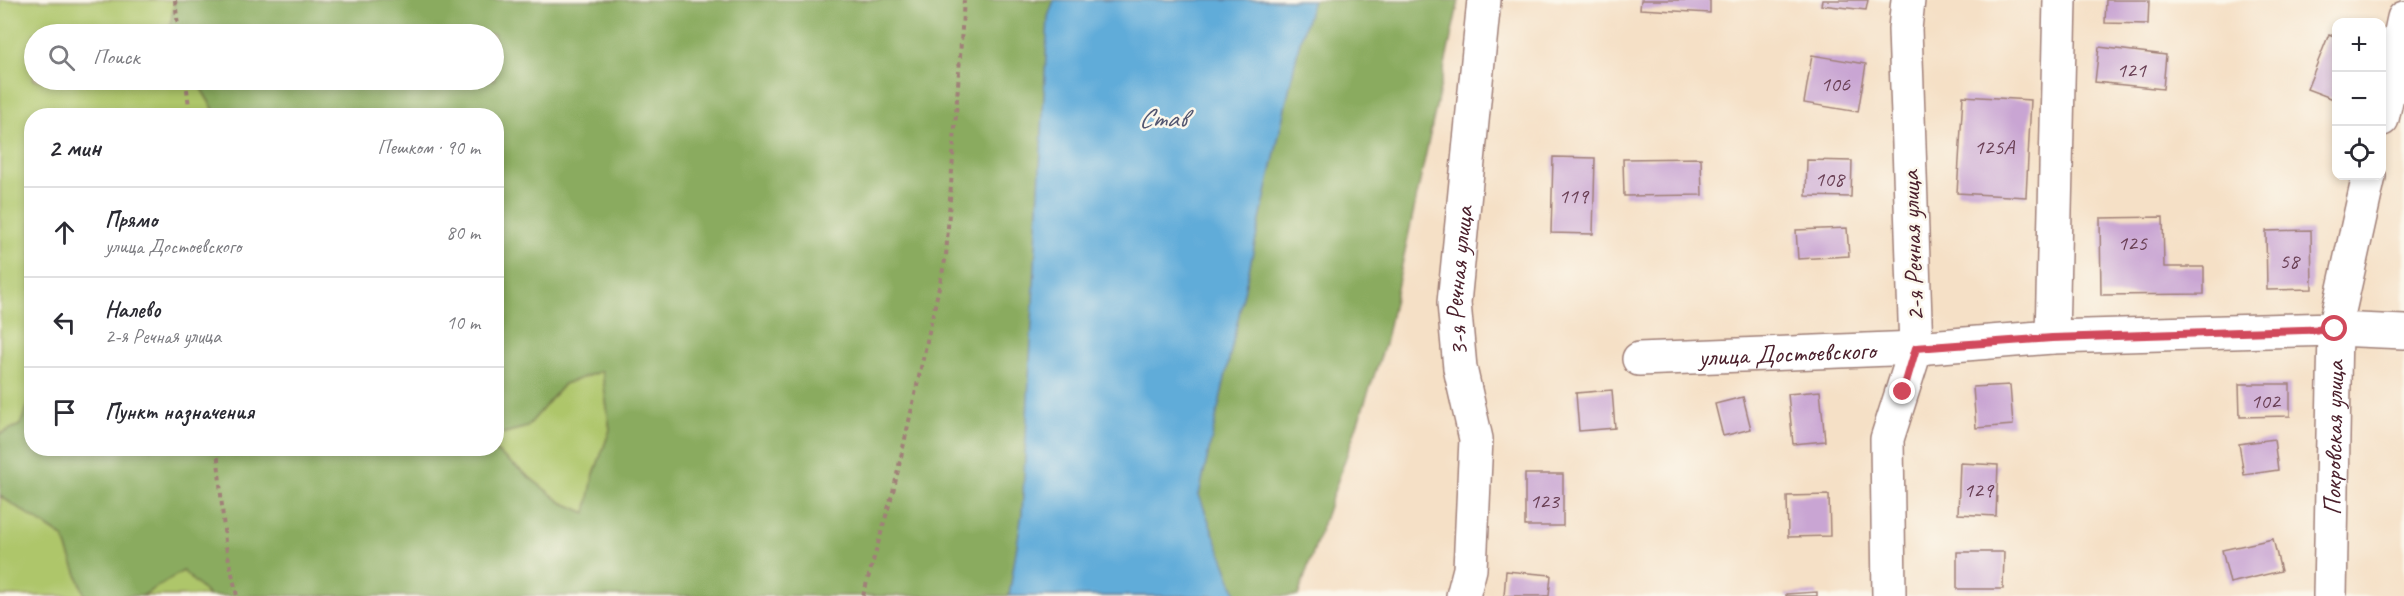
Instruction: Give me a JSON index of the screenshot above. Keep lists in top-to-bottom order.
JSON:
{
  "streets": {
    "street": [
      "2-я Речная улица",
      "3-я Речная улица",
      "улица Достоевского",
      "Покровская улица"
    ]
  },
  "crossings": [
    ["2-я Речная улица", "улица Достоевского"],
    ["улица Достоевского", "Покровская улица"]
  ],
  "water": ["Став"],
  "house_numbers": [
    "121",
    "106",
    "125А",
    "108",
    "119",
    "125",
    "58",
    "102",
    "129",
    "123"
  ],
  "page": {
    "map_buttons": ["+", "−"],
    "search": "Поиск",
    "heading": ["2 мин", "Пешком · 90 m"],
    "list": [
      ["Прямо", "улица Достоевского", "80 m"],
      ["Налево", "2-я Речная улица", "10 m"],
      "Пункт назначения"
    ]
  }
}
